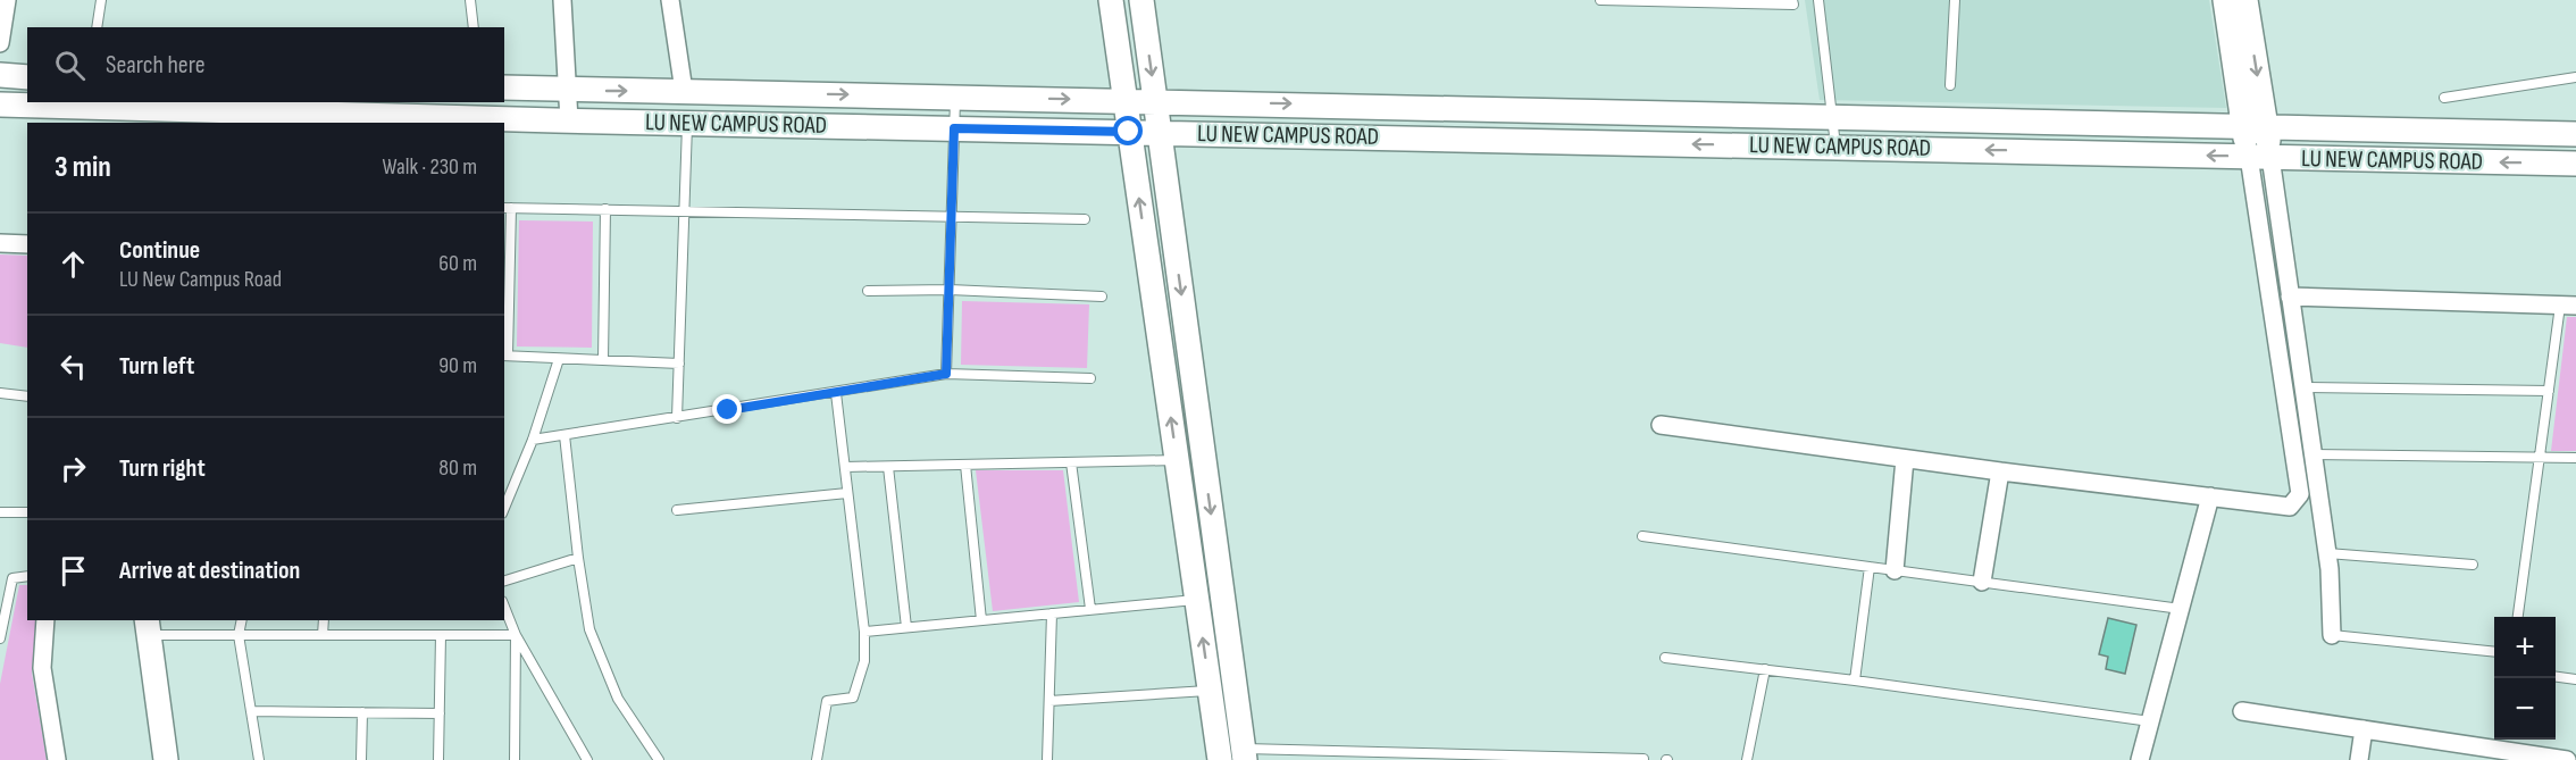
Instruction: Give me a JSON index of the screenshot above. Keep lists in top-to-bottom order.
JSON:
{
  "streets": {
    "street": ["LU NEW CAMPUS ROAD"]
  },
  "page": {
    "search": "Search here",
    "heading": ["3 min", "Walk · 230 m"],
    "list": [
      ["Continue", "LU New Campus Road", "60 m"],
      ["Turn left", "90 m"],
      ["Turn right", "80 m"],
      "Arrive at destination"
    ],
    "map_buttons": ["+", "−"]
  }
}
